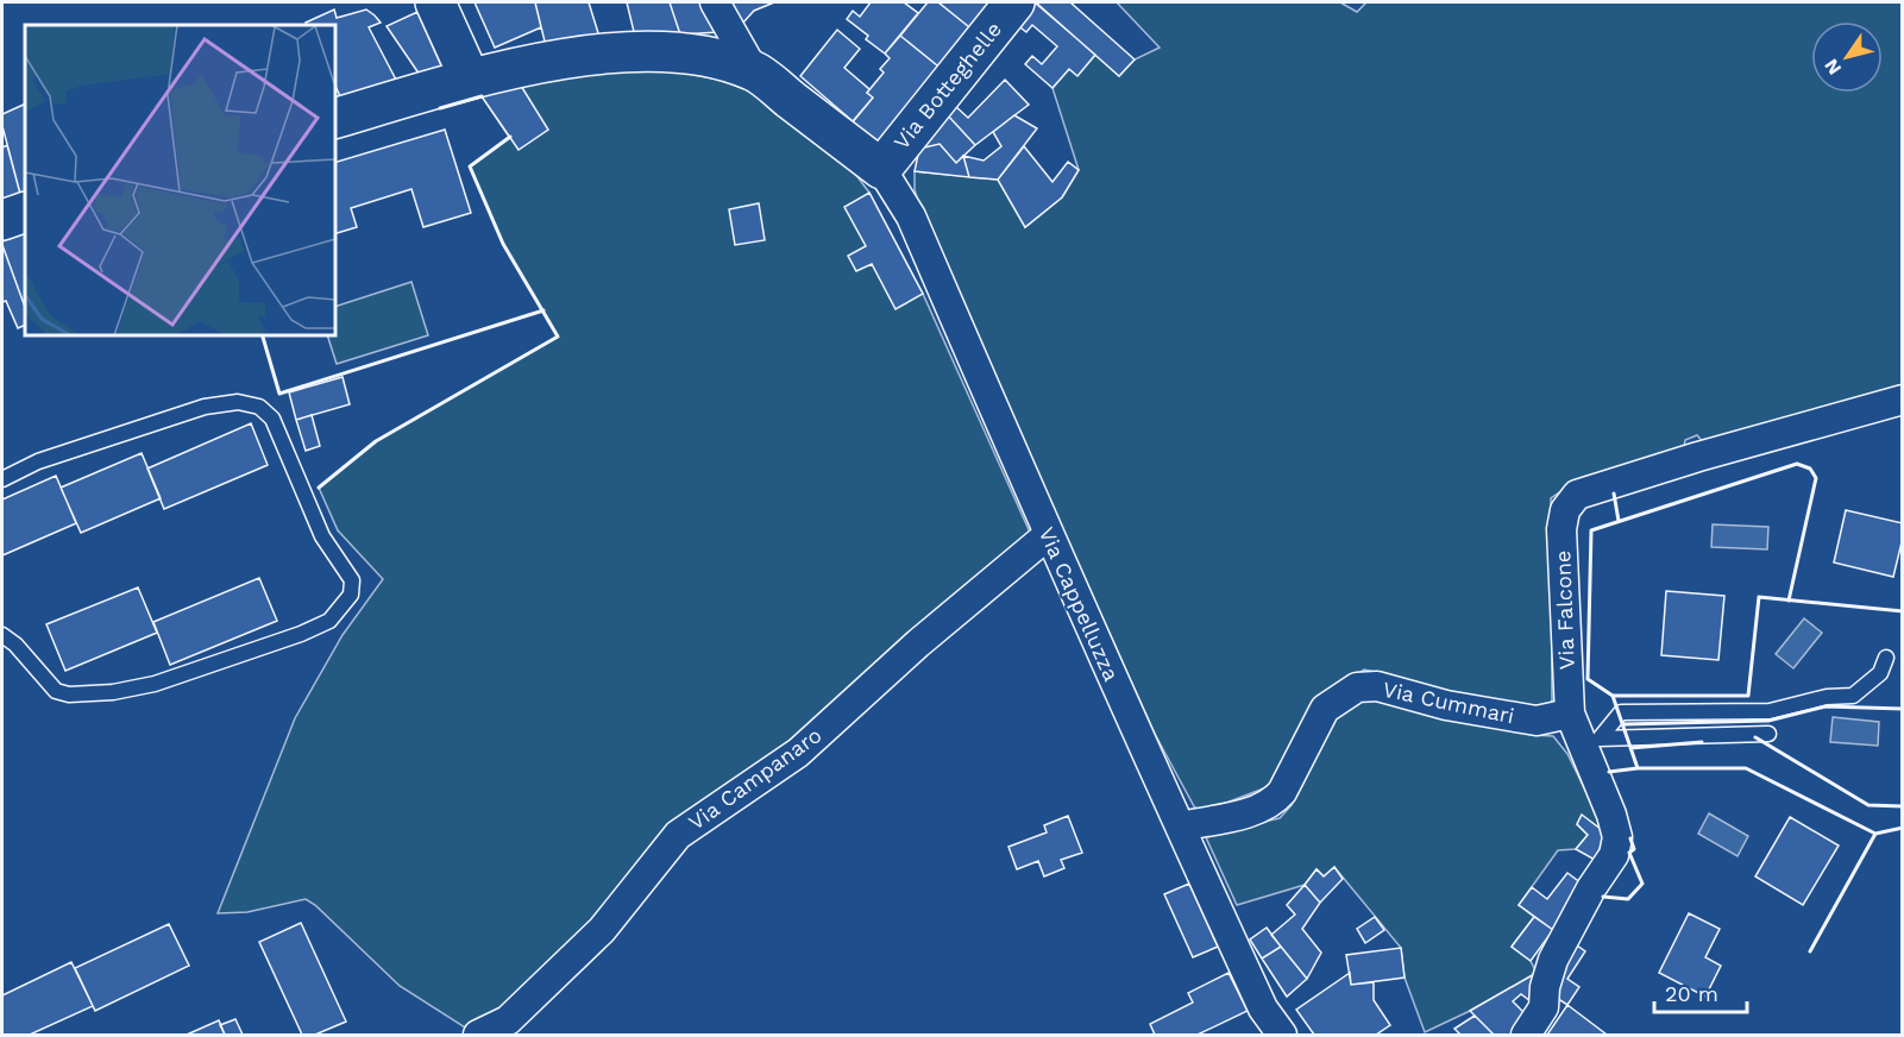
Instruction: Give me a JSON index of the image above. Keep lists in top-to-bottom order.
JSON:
{
  "streets": {
    "street": [
      "Via Botteghelle",
      "Via Cappelluzza",
      "Via Falcone",
      "Via Cummari",
      "Via Campanaro"
    ]
  },
  "crossings": [
    ["Via Botteghelle", "Via Cappelluzza"],
    ["Via Cappelluzza", "Via Cummari"],
    ["Via Cappelluzza", "Via Campanaro"],
    ["Via Falcone", "Via Cummari"]
  ],
  "scale_bar": "20 m",
  "north": "bottom left"
}
